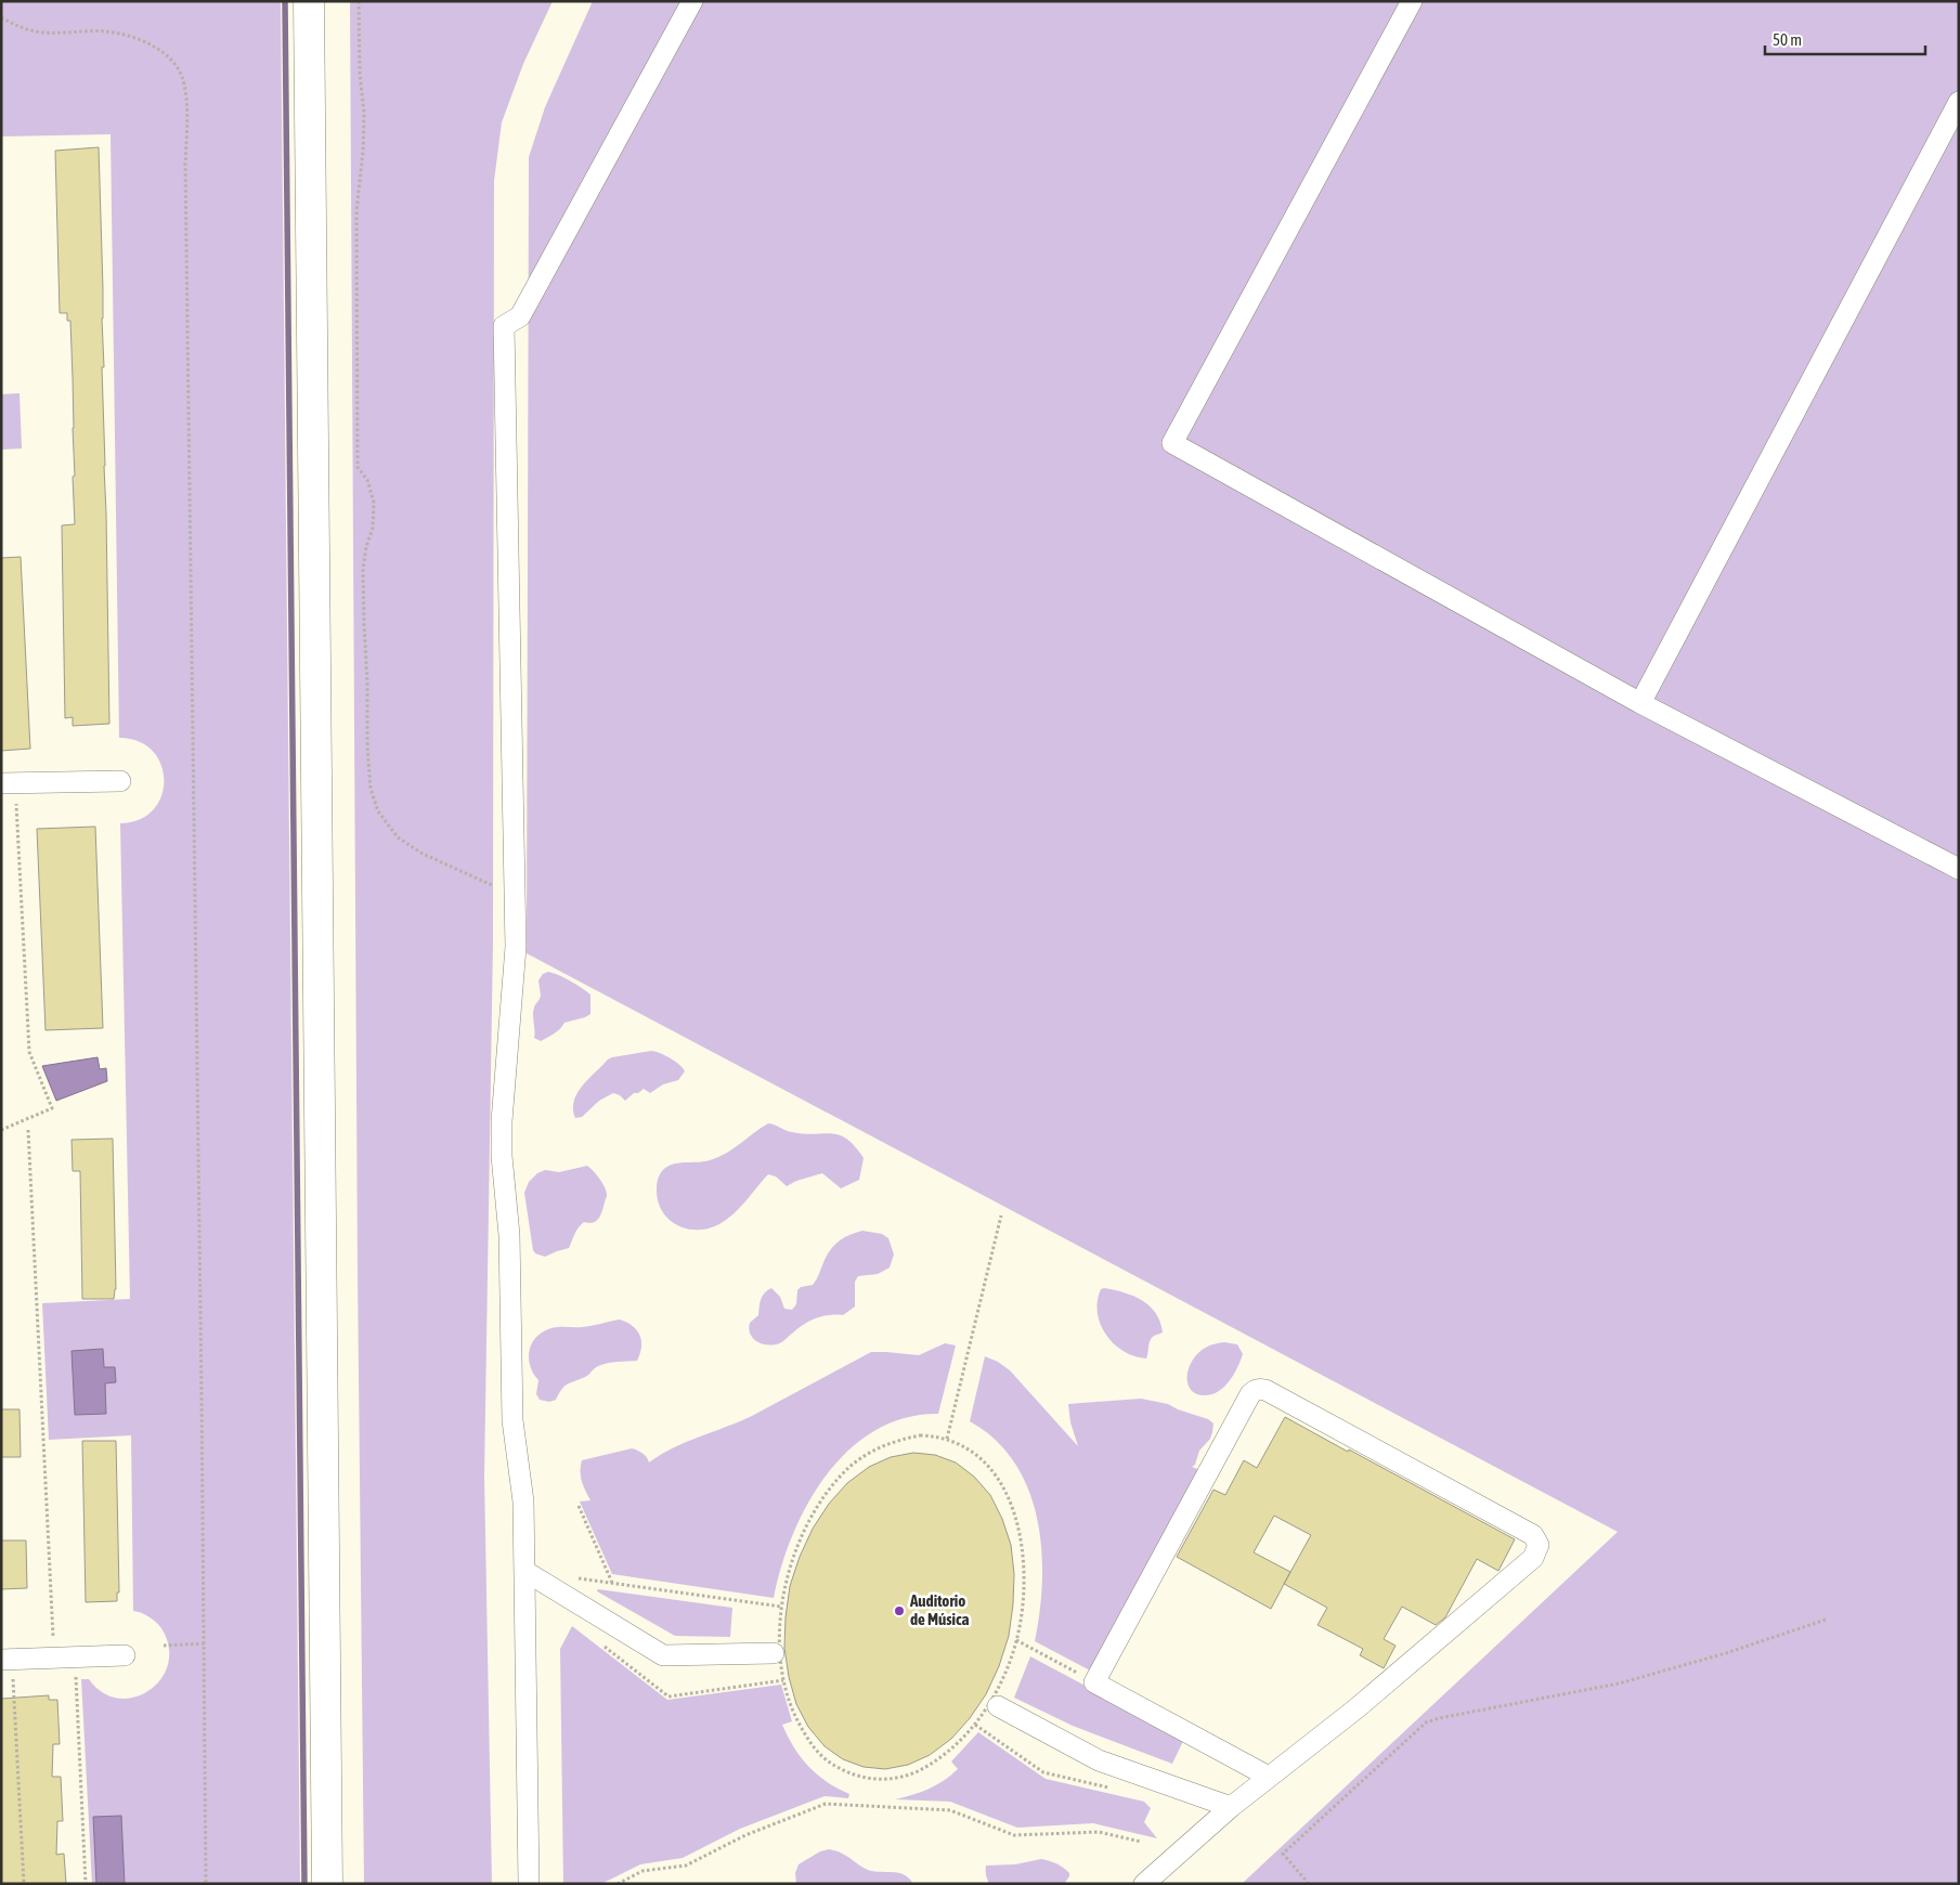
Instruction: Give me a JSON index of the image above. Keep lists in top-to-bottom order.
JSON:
{
  "places": ["Auditorio de Música"],
  "scale_bar": "50 m"
}
